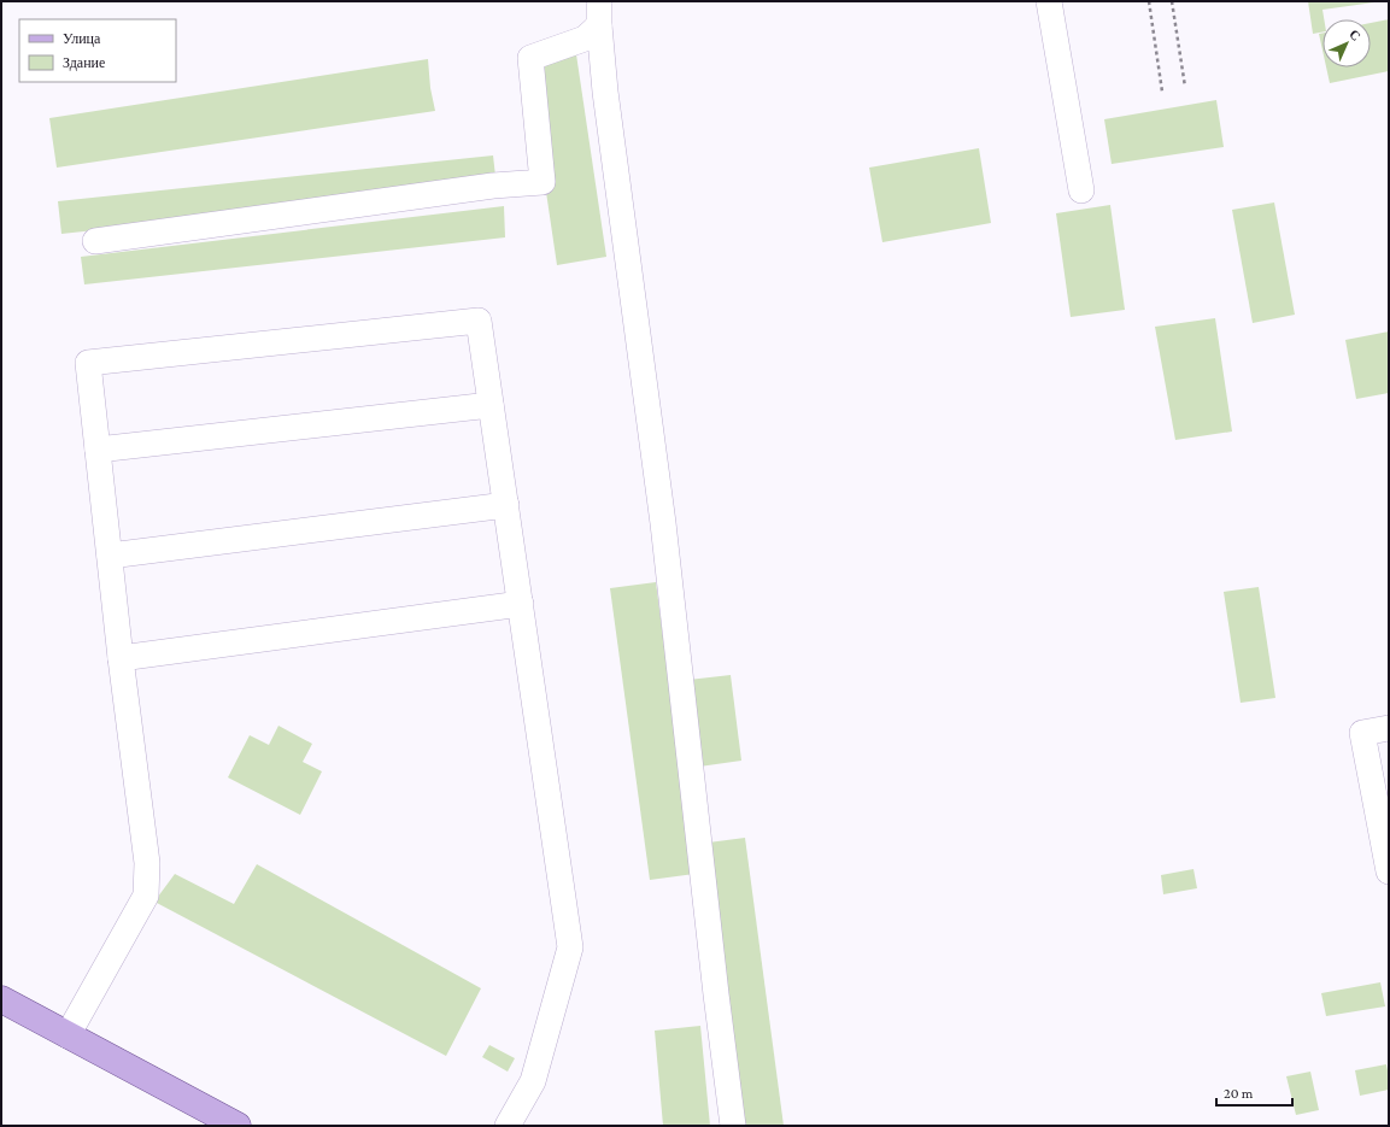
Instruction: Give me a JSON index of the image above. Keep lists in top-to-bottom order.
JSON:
{
  "legend": ["Улица", "Здание"],
  "scale_bar": "20 m",
  "north": "top right"
}
